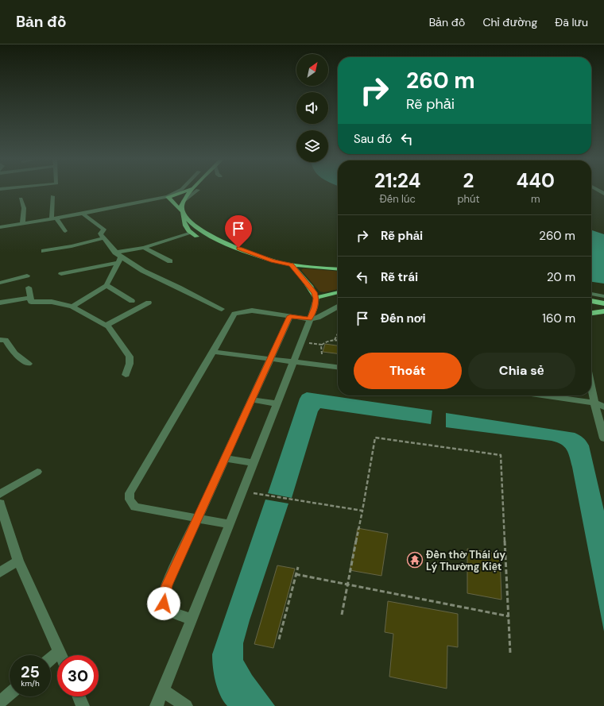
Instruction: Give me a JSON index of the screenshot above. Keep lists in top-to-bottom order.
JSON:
{
  "places": {
    "temple": ["Đền thờ Thái úy Lý Thường Kiệt"]
  },
  "north": "top right",
  "page": {
    "header": "Bản đồ",
    "nav": ["Bản đồ", "Chỉ đường", "Đã lưu"],
    "turn": ["260 m", "Rẽ phải"],
    "then": "Sau đó",
    "eta": [
      "21:24",
      "Đến lúc",
      "2",
      "phút",
      "440",
      "m"
    ],
    "list": [
      {
        "name": "Rẽ phải",
        "value": "260 m"
      },
      {
        "name": "Rẽ trái",
        "value": "20 m"
      },
      {
        "name": "Đến nơi",
        "value": "160 m"
      }
    ],
    "buttons": ["Thoát", "Chia sẻ"],
    "speed": "25 km/h",
    "limit": "30"
  }
}
